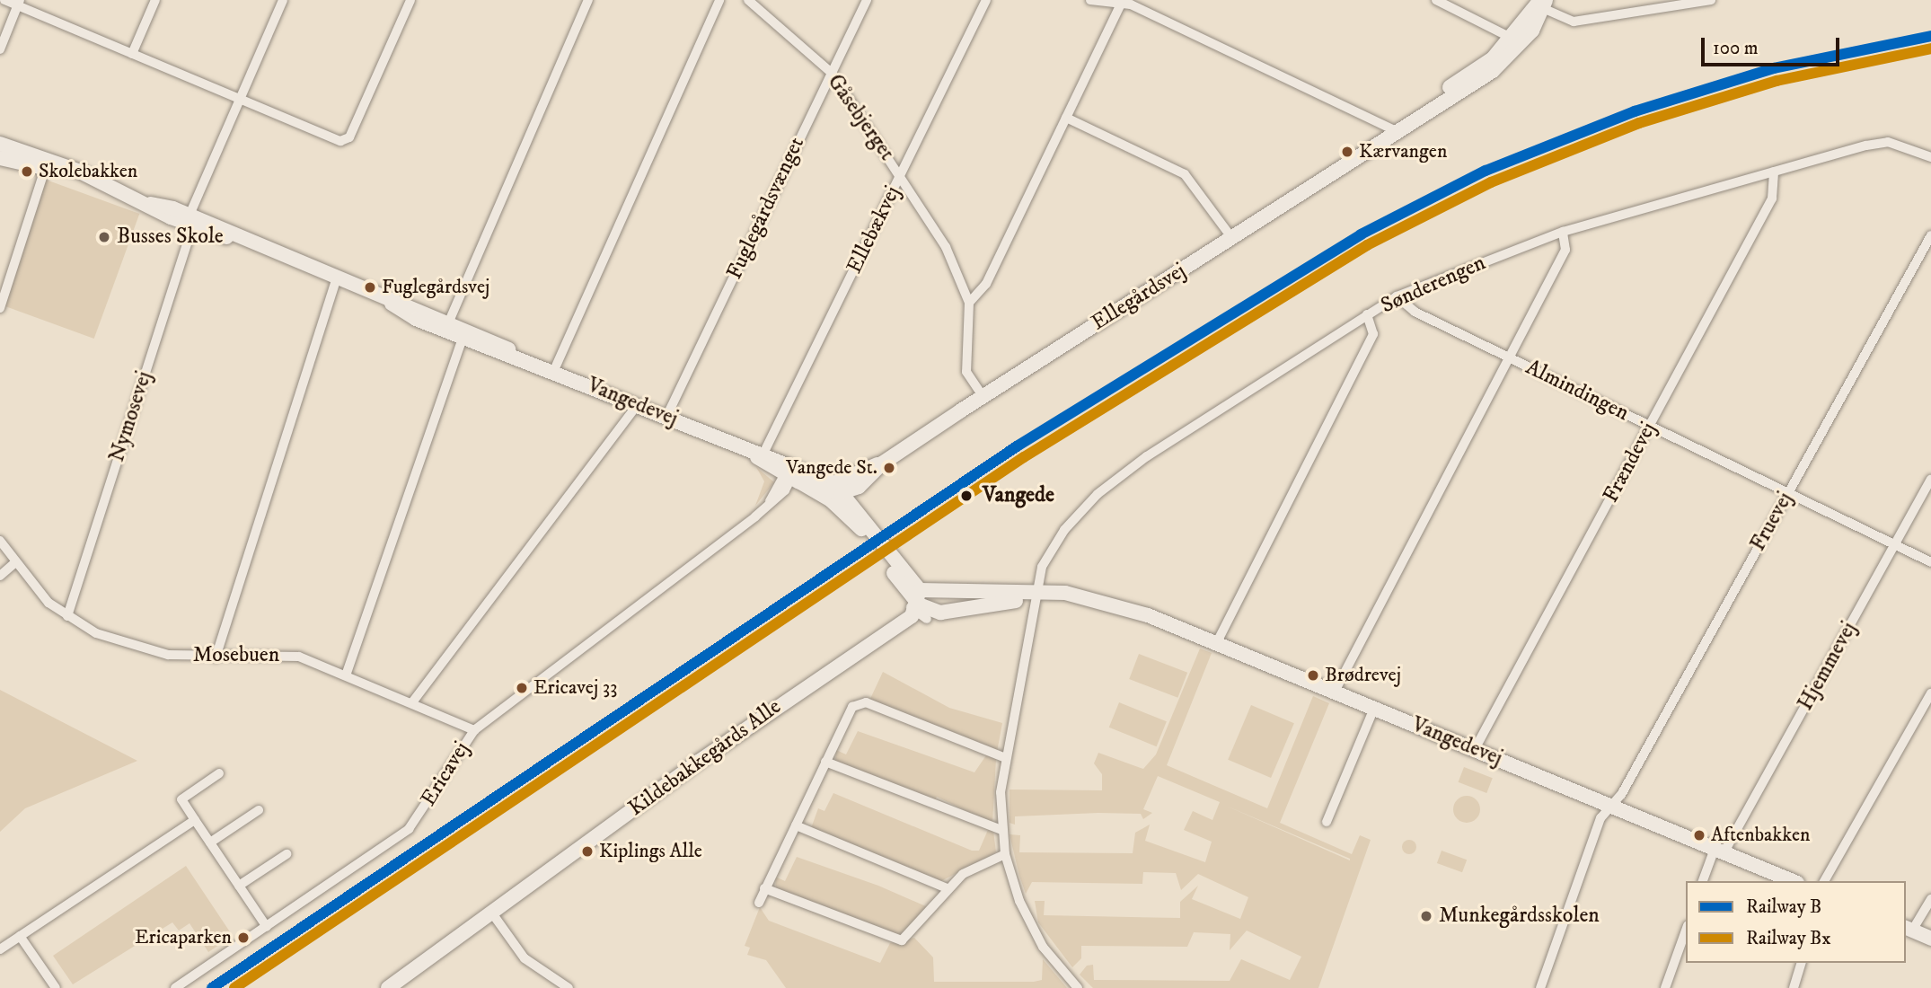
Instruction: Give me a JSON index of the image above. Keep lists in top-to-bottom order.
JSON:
{
  "streets": {
    "street": [
      "Gåsebjerget",
      "Fuglegårdsvænget",
      "Ellebækvej",
      "Sønderengen",
      "Ellegårdsvej",
      "Almindingen",
      "Vangedevej",
      "Nymosevej",
      "Frændevej",
      "Fruevej",
      "Mosebuen",
      "Hjemmevej",
      "Kildebakkegårds Alle",
      "Ericavej"
    ]
  },
  "crossings": [
    ["Gåsebjerget", "Fuglegårdsvænget"],
    ["Gåsebjerget", "Ellebækvej"],
    ["Gåsebjerget", "Ellegårdsvej"],
    ["Fuglegårdsvænget", "Vangedevej"],
    ["Ellebækvej", "Vangedevej"],
    ["Sønderengen", "Almindingen"],
    ["Sønderengen", "Vangedevej"],
    ["Sønderengen", "Frændevej"],
    ["Ellegårdsvej", "Vangedevej"],
    ["Almindingen", "Frændevej"],
    ["Almindingen", "Fruevej"],
    ["Almindingen", "Hjemmevej"],
    ["Vangedevej", "Nymosevej"],
    ["Vangedevej", "Frændevej"],
    ["Vangedevej", "Fruevej"],
    ["Vangedevej", "Hjemmevej"],
    ["Vangedevej", "Kildebakkegårds Alle"],
    ["Vangedevej", "Ericavej"],
    ["Nymosevej", "Mosebuen"],
    ["Mosebuen", "Ericavej"]
  ],
  "places": [
    "Kærvangen",
    "Skolebakken",
    "Busses Skole",
    "Fuglegårdsvej",
    "Vangede St.",
    "Vangede",
    "Brødrevej",
    "Ericavej 33",
    "Aftenbakken",
    "Kiplings Alle",
    "Munkegårdsskolen",
    "Ericaparken"
  ],
  "lines": ["rail line B", "rail line Bx"],
  "legend": ["Railway B", "Railway Bx"],
  "scale_bar": "100 m"
}
